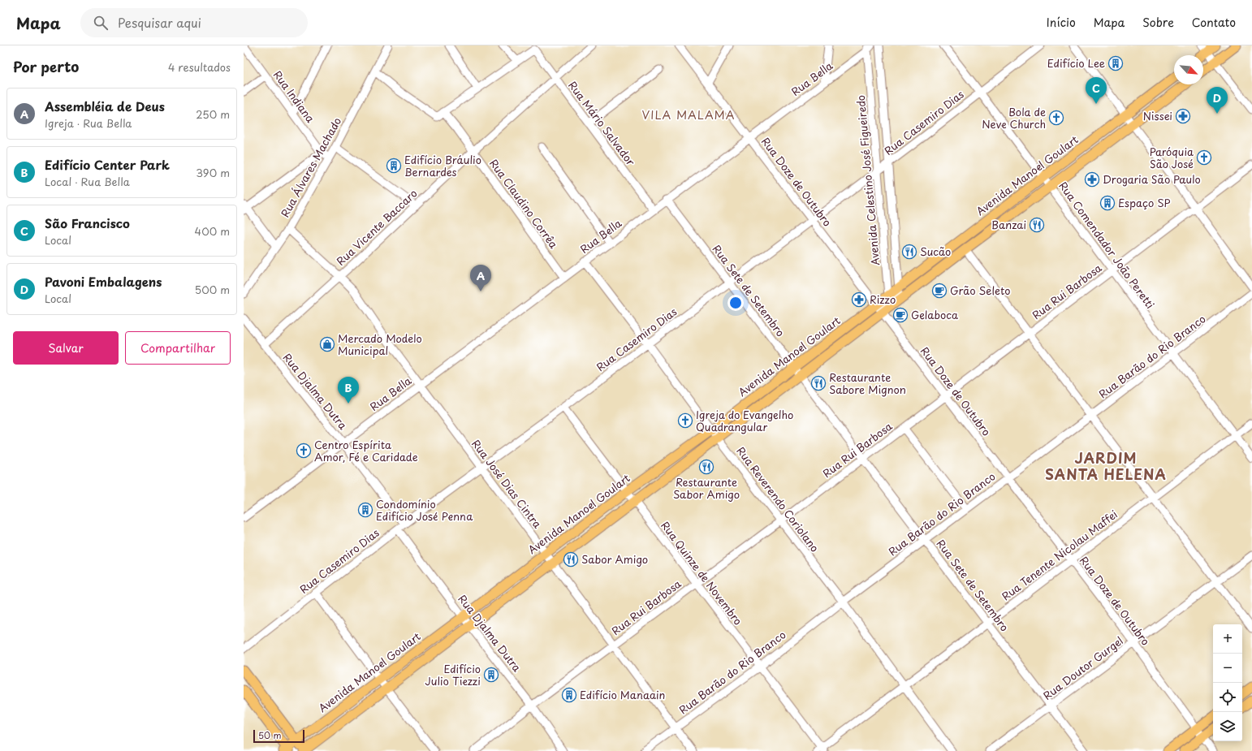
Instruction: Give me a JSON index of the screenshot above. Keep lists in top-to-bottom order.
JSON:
{
  "streets": {
    "main road": ["Avenida Manoel Goulart"],
    "street": [
      "Rua Bella",
      "Rua Indiana",
      "Rua Casemiro Dias",
      "Rua Mário Salvador",
      "Rua Álvares Machado",
      "Avenida Celestino José Figueiredo",
      "Rua Doze de Outubro",
      "Rua Claudino Corrêa",
      "Rua Vicente Baccaro",
      "Rua Comendador João Peretti",
      "Rua Sete de Setembro",
      "Rua Rui Barbosa",
      "Rua Barão do Rio Branco",
      "Rua Djalma Dutra",
      "Rua José Dias Cintra",
      "Rua Reverendo Coriolano",
      "Rua Tenente Nicolau Maffei",
      "Rua Quinze de Novembro",
      "Rua Doutor Gurgel"
    ]
  },
  "crossings": [
    ["Rua Bella", "Rua Mário Salvador"],
    ["Rua Bella", "Avenida Celestino José Figueiredo"],
    ["Rua Bella", "Rua Doze de Outubro"],
    ["Rua Bella", "Rua Claudino Corrêa"],
    ["Rua Bella", "Rua Sete de Setembro"],
    ["Rua Bella", "Rua Djalma Dutra"],
    ["Rua Bella", "Rua José Dias Cintra"],
    ["Rua Bella", "Rua Reverendo Coriolano"],
    ["Rua Indiana", "Rua Álvares Machado"],
    ["Rua Casemiro Dias", "Avenida Celestino José Figueiredo"],
    ["Rua Casemiro Dias", "Rua Doze de Outubro"],
    ["Rua Casemiro Dias", "Rua Comendador João Peretti"],
    ["Rua Casemiro Dias", "Rua Sete de Setembro"],
    ["Rua Casemiro Dias", "Rua Djalma Dutra"],
    ["Rua Casemiro Dias", "Rua José Dias Cintra"],
    ["Rua Casemiro Dias", "Rua Reverendo Coriolano"],
    ["Rua Casemiro Dias", "Rua Quinze de Novembro"],
    ["Rua Mário Salvador", "Rua Vicente Baccaro"],
    ["Rua Álvares Machado", "Rua José Dias Cintra"],
    ["Avenida Manoel Goulart", "Avenida Celestino José Figueiredo"],
    ["Avenida Manoel Goulart", "Rua Doze de Outubro"],
    ["Avenida Manoel Goulart", "Rua Comendador João Peretti"],
    ["Avenida Manoel Goulart", "Rua Sete de Setembro"],
    ["Avenida Manoel Goulart", "Rua Djalma Dutra"],
    ["Avenida Manoel Goulart", "Rua José Dias Cintra"],
    ["Avenida Manoel Goulart", "Rua Reverendo Coriolano"],
    ["Avenida Manoel Goulart", "Rua Quinze de Novembro"],
    ["Avenida Celestino José Figueiredo", "Rua Doze de Outubro"],
    ["Rua Doze de Outubro", "Rua Rui Barbosa"],
    ["Rua Doze de Outubro", "Rua Barão do Rio Branco"],
    ["Rua Doze de Outubro", "Rua Tenente Nicolau Maffei"],
    ["Rua Doze de Outubro", "Rua Doutor Gurgel"],
    ["Rua Claudino Corrêa", "Rua Vicente Baccaro"],
    ["Rua Vicente Baccaro", "Rua Djalma Dutra"],
    ["Rua Vicente Baccaro", "Rua José Dias Cintra"],
    ["Rua Comendador João Peretti", "Rua Rui Barbosa"],
    ["Rua Comendador João Peretti", "Rua Barão do Rio Branco"],
    ["Rua Comendador João Peretti", "Rua Tenente Nicolau Maffei"],
    ["Rua Sete de Setembro", "Rua Rui Barbosa"],
    ["Rua Sete de Setembro", "Rua Barão do Rio Branco"],
    ["Rua Sete de Setembro", "Rua Tenente Nicolau Maffei"],
    ["Rua Sete de Setembro", "Rua Doutor Gurgel"],
    ["Rua Rui Barbosa", "Rua Djalma Dutra"],
    ["Rua Rui Barbosa", "Rua José Dias Cintra"],
    ["Rua Rui Barbosa", "Rua Reverendo Coriolano"],
    ["Rua Rui Barbosa", "Rua Quinze de Novembro"],
    ["Rua Barão do Rio Branco", "Rua José Dias Cintra"],
    ["Rua Barão do Rio Branco", "Rua Reverendo Coriolano"],
    ["Rua Barão do Rio Branco", "Rua Quinze de Novembro"],
    ["Rua Reverendo Coriolano", "Rua Tenente Nicolau Maffei"],
    ["Rua Tenente Nicolau Maffei", "Rua Quinze de Novembro"]
  ],
  "districts": ["VILA MALAMA", "JARDIM SANTA HELENA"],
  "places": {
    "building": [
      "Edifício Lee",
      "Edifício Bráulio Bernardes",
      "Espaço SP",
      "Condomínio Edifício José Penna",
      "Edifício Julio Tiezzi",
      "Edifício Manaain"
    ],
    "pharmacy": ["Nissei", "Drogaria São Paulo", "Rizzo"],
    "church": [
      "Bola de Neve Church",
      "Paróquia São José",
      "Igreja do Evangelho Quadrangular",
      "Centro Espírita Amor, Fé e Caridade"
    ],
    "restaurant": [
      "Banzai",
      "Sucão",
      "Restaurante Sabore Mignon",
      "Restaurante Sabor Amigo",
      "Sabor Amigo"
    ],
    "cafe": ["Grão Seleto", "Gelaboca"],
    "shop": ["Mercado Modelo Municipal"]
  },
  "scale_bar": "50 m",
  "north": "bottom right",
  "page": {
    "header": "Mapa",
    "search": "Pesquisar aqui",
    "nav": [
      "Início",
      "Mapa",
      "Sobre",
      "Contato"
    ],
    "heading": ["Por perto", "4 resultados"],
    "pins": [
      "C",
      "D",
      "A",
      "B"
    ],
    "list": [
      {
        "mark": "A",
        "name": "Assembléia de Deus",
        "note": "Igreja · Rua Bella",
        "value": "250 m"
      },
      {
        "mark": "B",
        "name": "Edifício Center Park",
        "note": "Local · Rua Bella",
        "value": "390 m"
      },
      {
        "mark": "C",
        "name": "São Francisco",
        "note": "Local",
        "value": "400 m"
      },
      {
        "mark": "D",
        "name": "Pavoni Embalagens",
        "note": "Local",
        "value": "500 m"
      }
    ],
    "buttons": ["Salvar", "Compartilhar"],
    "map_buttons": ["+", "−"],
    "scale": "50 m"
  }
}
